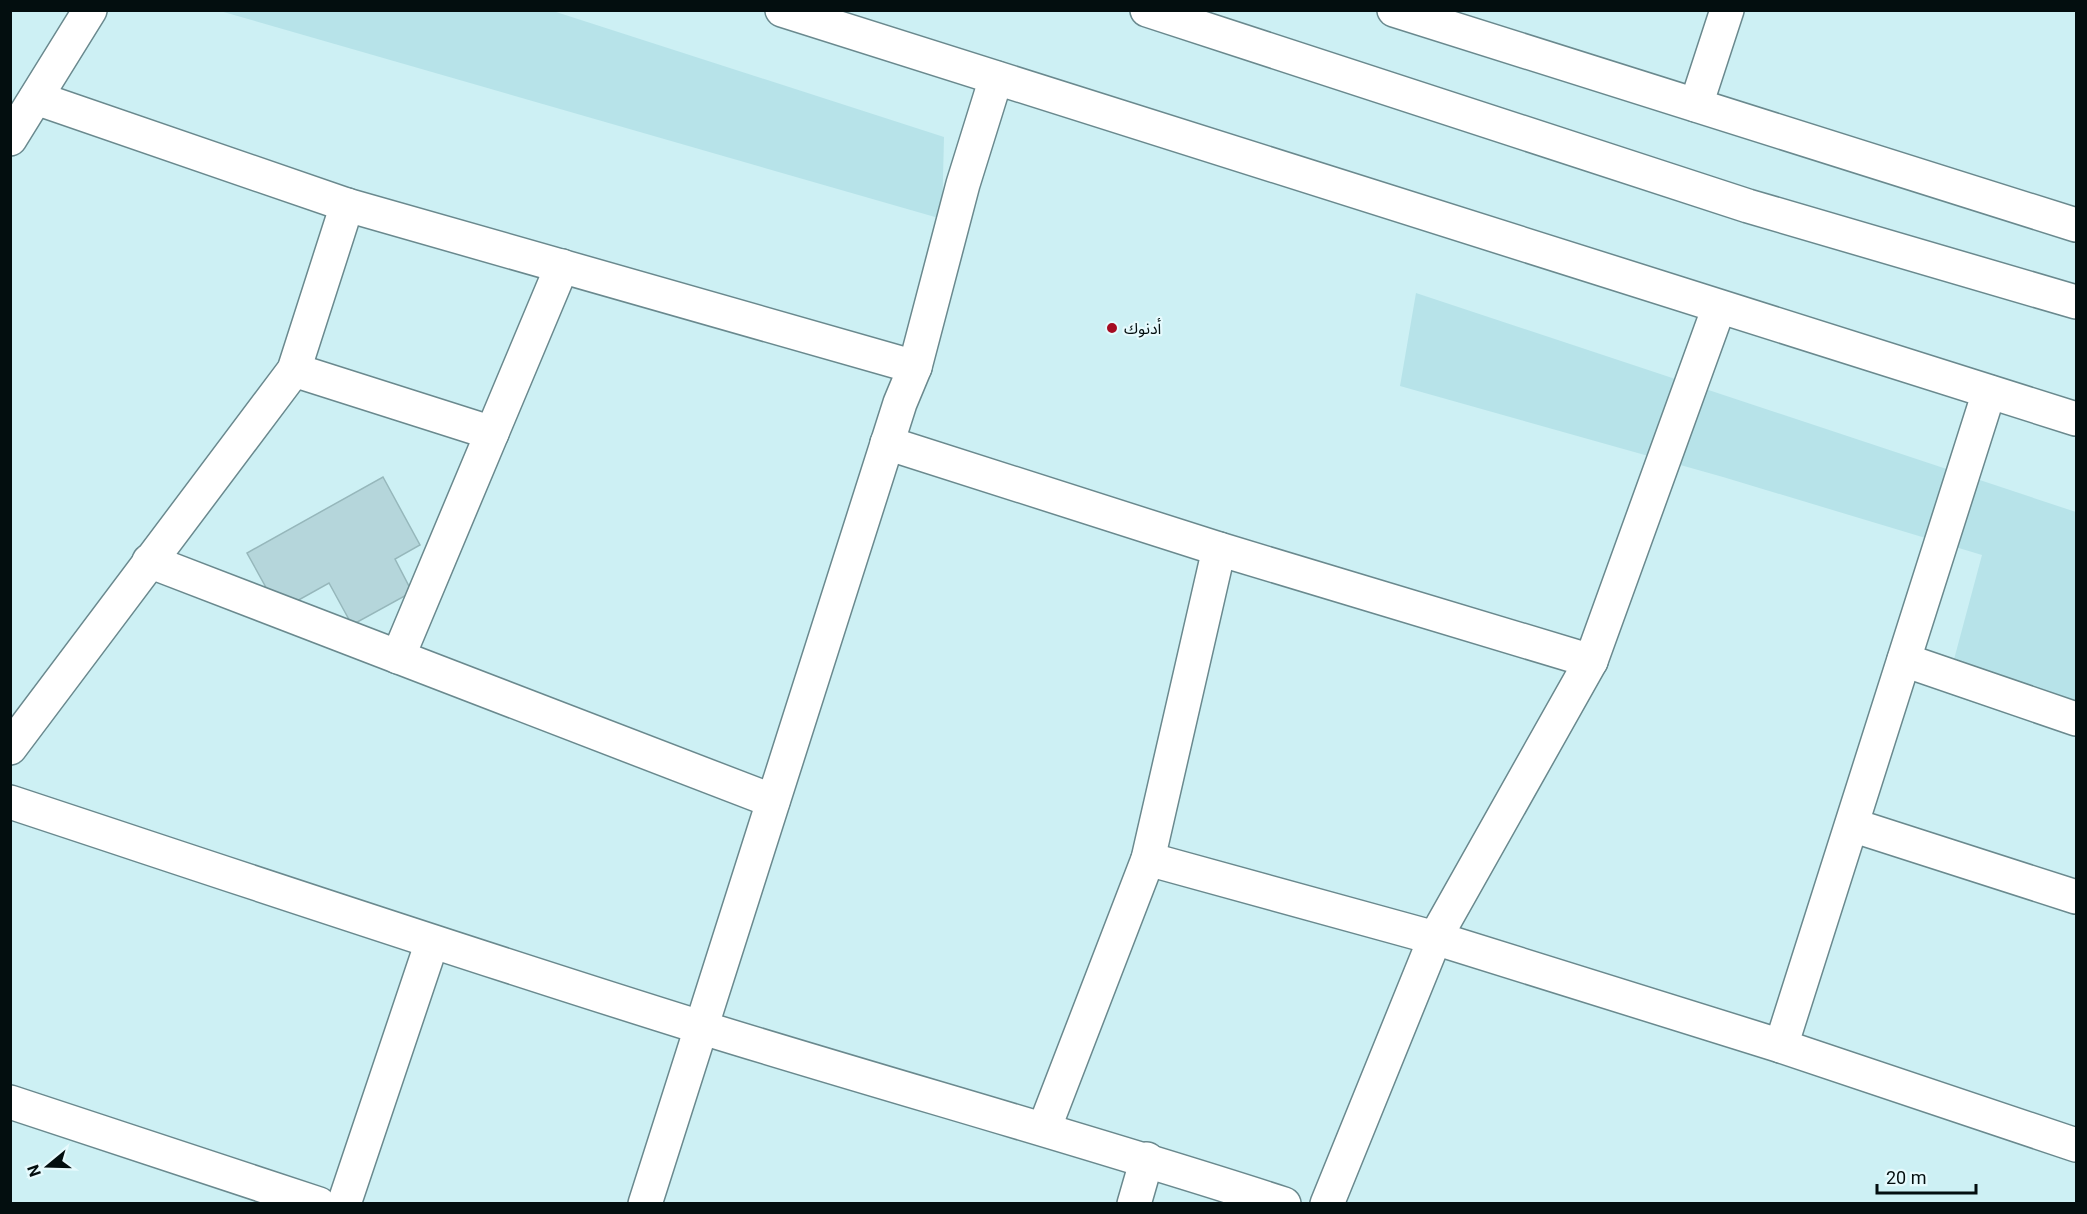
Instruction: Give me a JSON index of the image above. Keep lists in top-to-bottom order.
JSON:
{
  "places": ["أدنوك"],
  "scale_bar": "20 m",
  "north": "left"
}
